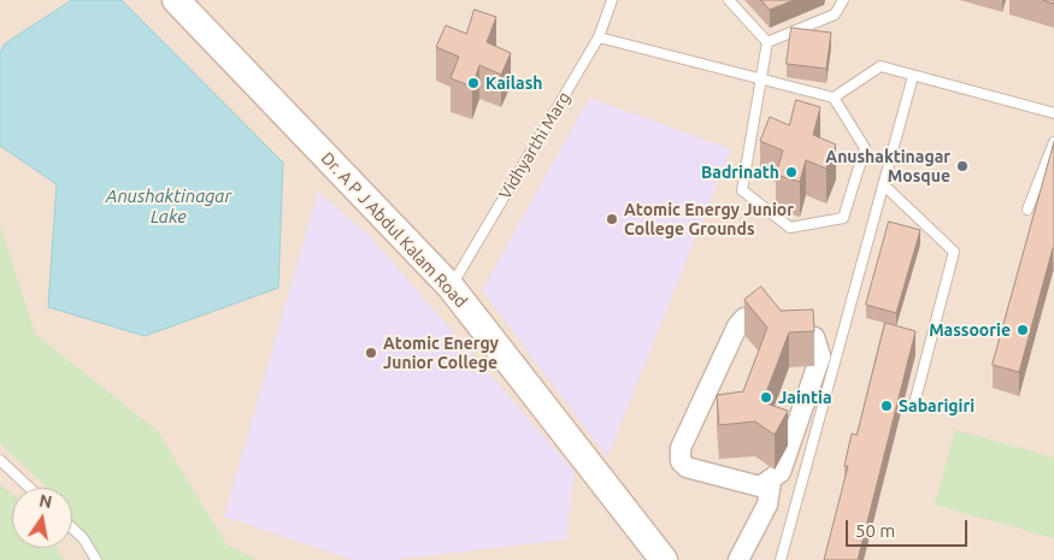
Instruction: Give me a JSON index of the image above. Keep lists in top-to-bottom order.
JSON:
{
  "streets": {
    "street": ["Dr. A P J Abdul Kalam Road"],
    "lane": ["Vidhyarthi Marg"]
  },
  "crossings": [
    ["Vidhyarthi Marg", "Dr. A P J Abdul Kalam Road"]
  ],
  "water": ["Anushaktinagar Lake"],
  "places": [
    "Kailash",
    "Anushaktinagar Mosque",
    "Badrinath",
    "Atomic Energy Junior College Grounds",
    "Massoorie",
    "Atomic Energy Junior College",
    "Jaintia",
    "Sabarigiri"
  ],
  "scale_bar": "50 m",
  "north": "top"
}
